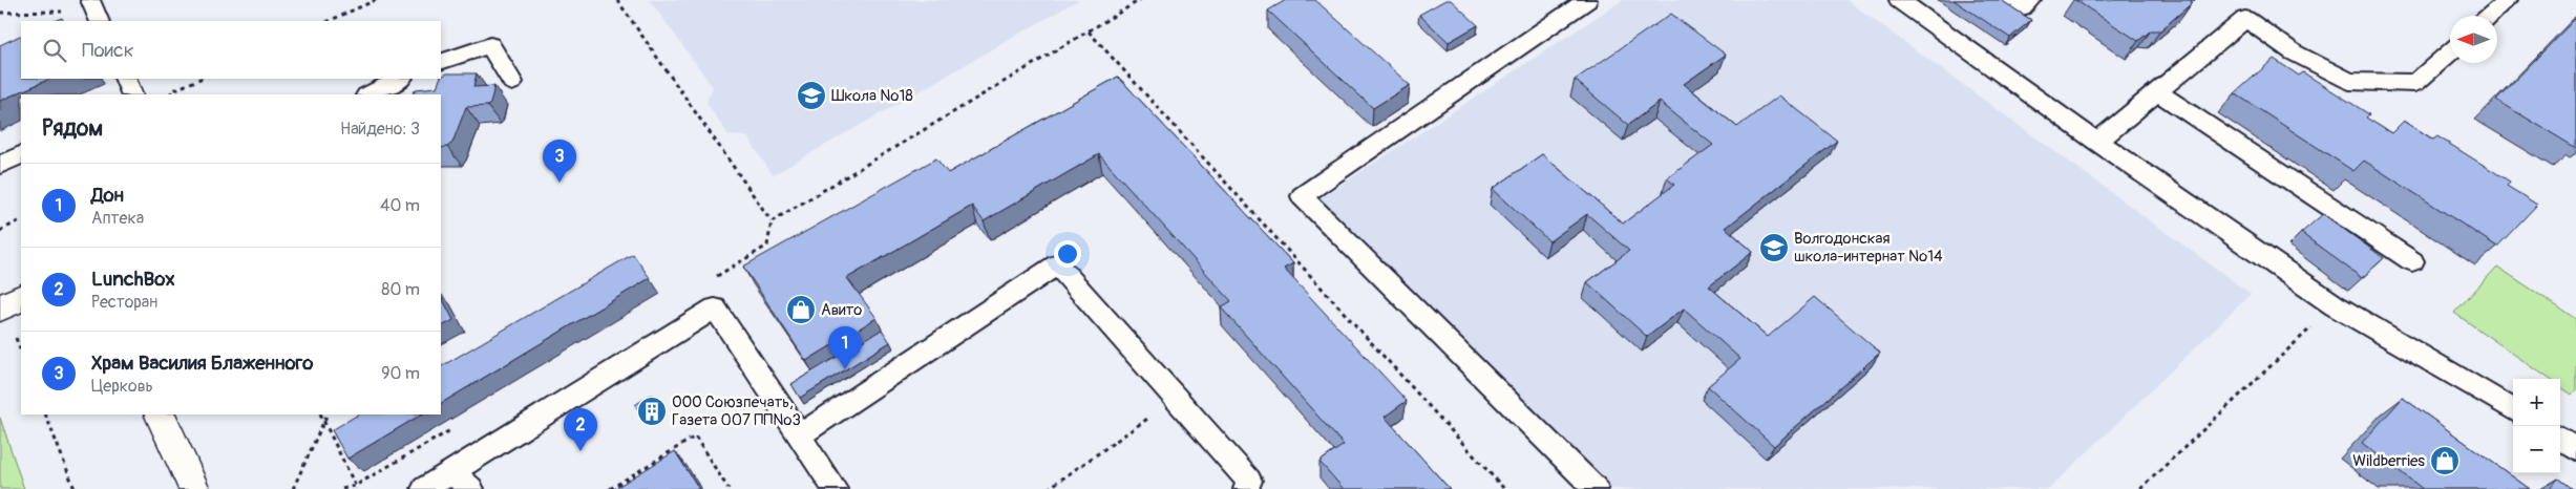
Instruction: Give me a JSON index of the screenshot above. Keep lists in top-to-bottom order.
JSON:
{
  "places": {
    "school or university": ["Школа №18", "Волгодонская школа-интернат №14"],
    "shop": ["Авито", "Wildberries"],
    "building": ["ООО Союзпечать, Газета 007 ПП№3"]
  },
  "north": "left",
  "page": {
    "search": "Поиск",
    "heading": ["Рядом", "Найдено: 3"],
    "pins": ["3", "1", "2"],
    "list": [
      {
        "mark": "1",
        "name": "Дон",
        "note": "Аптека",
        "value": "40 m"
      },
      {
        "mark": "2",
        "name": "LunchBox",
        "note": "Ресторан",
        "value": "80 m"
      },
      {
        "mark": "3",
        "name": "Храм Василия Блаженного",
        "note": "Церковь",
        "value": "90 m"
      }
    ],
    "map_buttons": ["+", "−"]
  }
}
